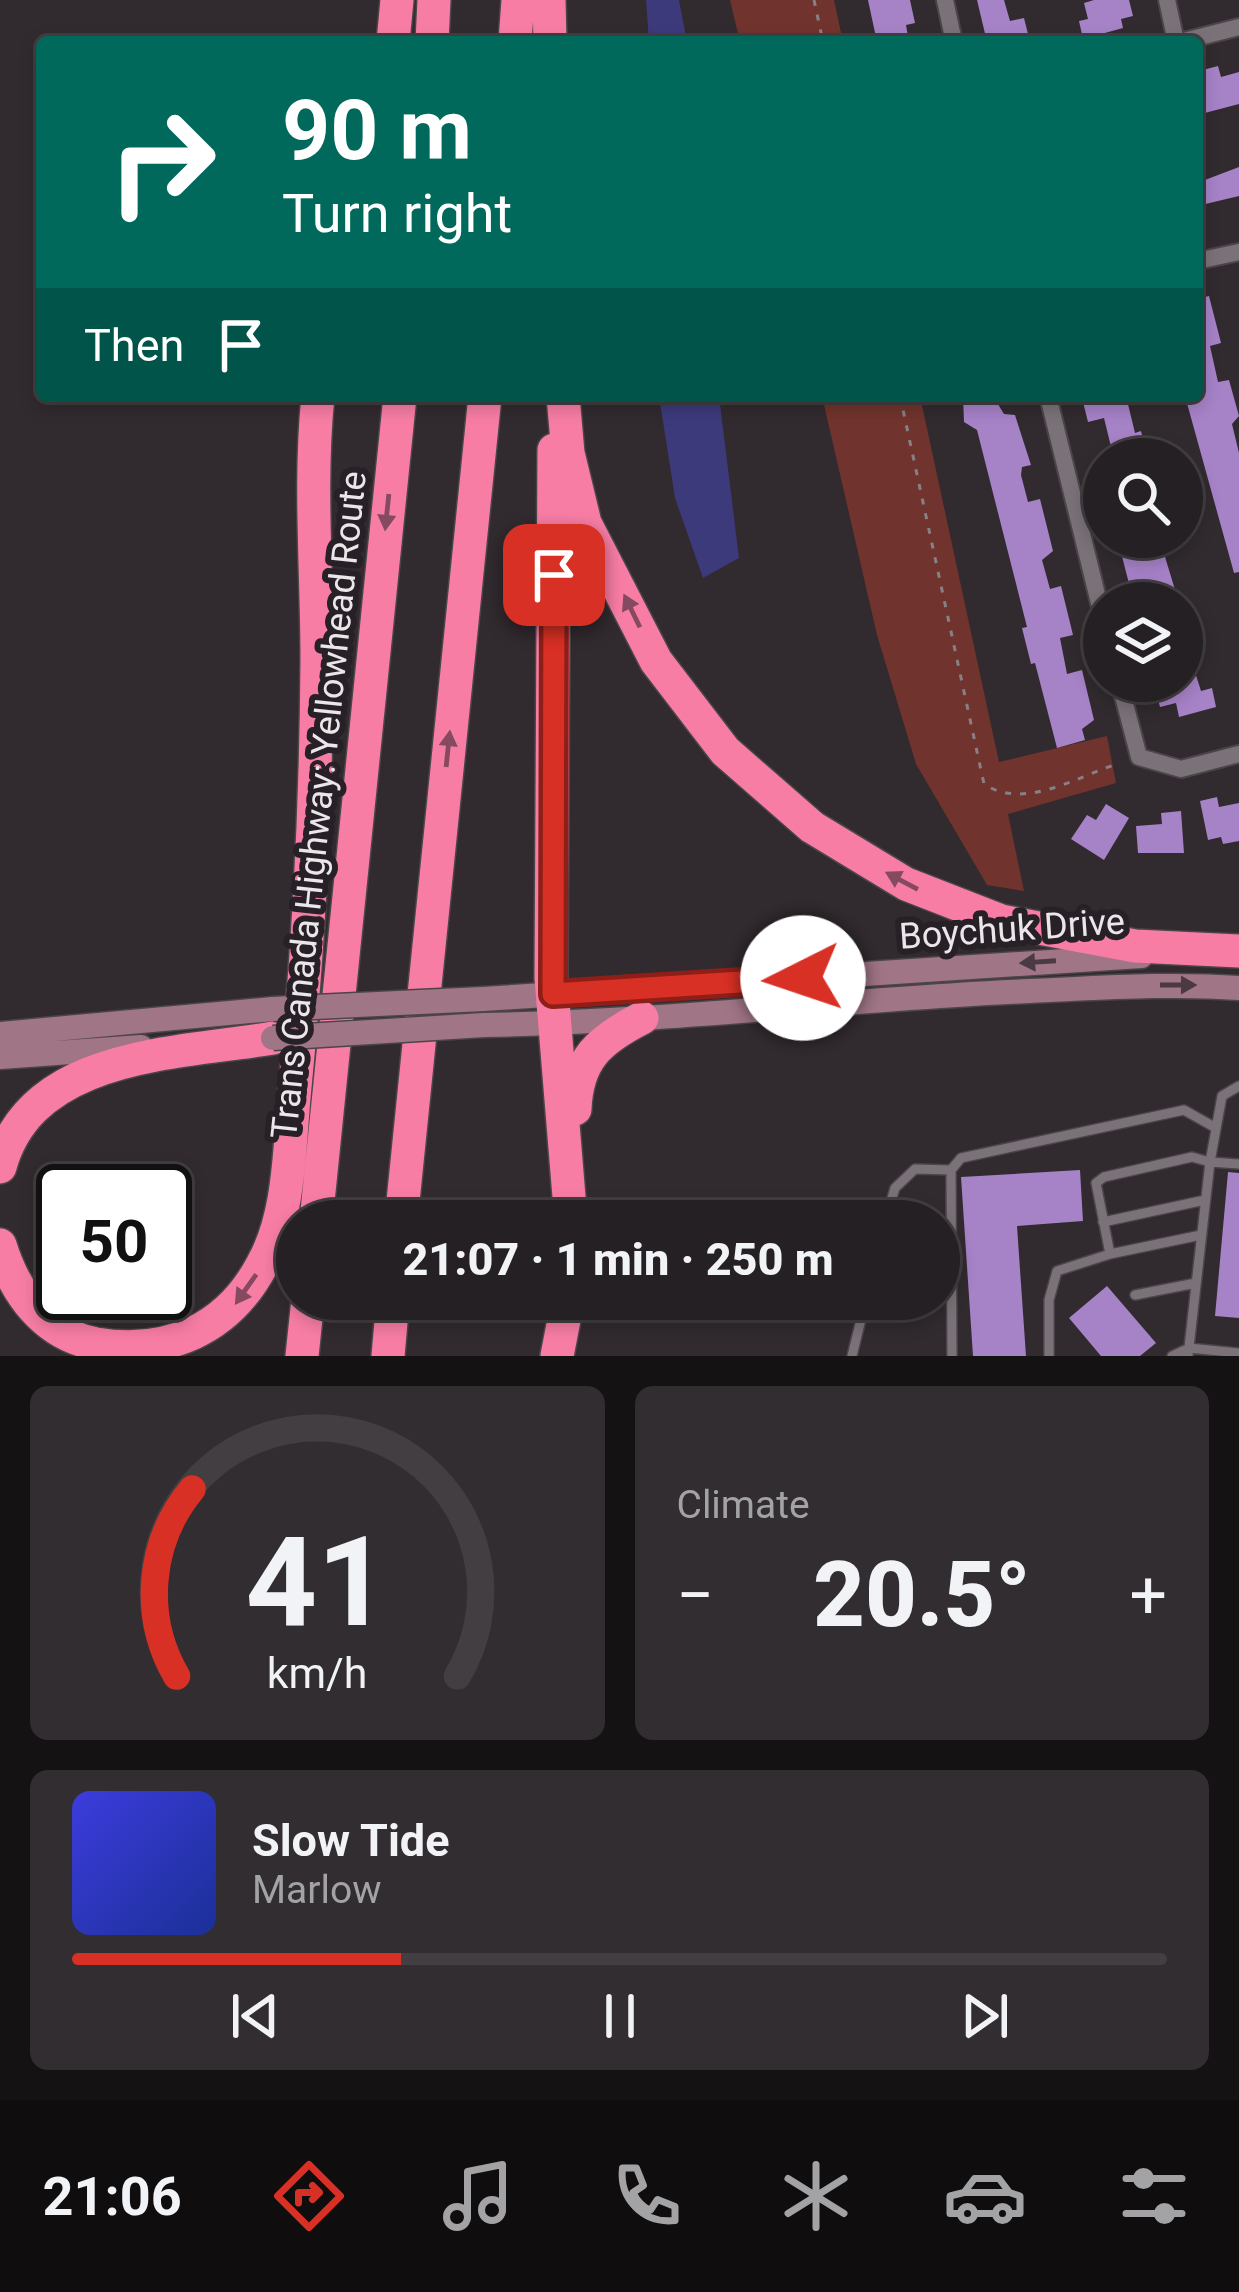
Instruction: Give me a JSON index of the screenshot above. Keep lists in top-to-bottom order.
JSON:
{
  "streets": {
    "highway": ["Trans Canada Highway: Yellowhead Route"],
    "main road": ["Boychuk Drive"]
  },
  "page": {
    "turn": ["90 m", "Turn right"],
    "then": "Then",
    "limit": "50",
    "trip": "21:07 · 1 min · 250 m",
    "tile": "Climate",
    "heat": ["−", "20.5°", "+"],
    "song": ["Slow Tide", "Marlow"],
    "tabs": "21:06",
    "gauge": ["41", "km/h"]
  }
}
